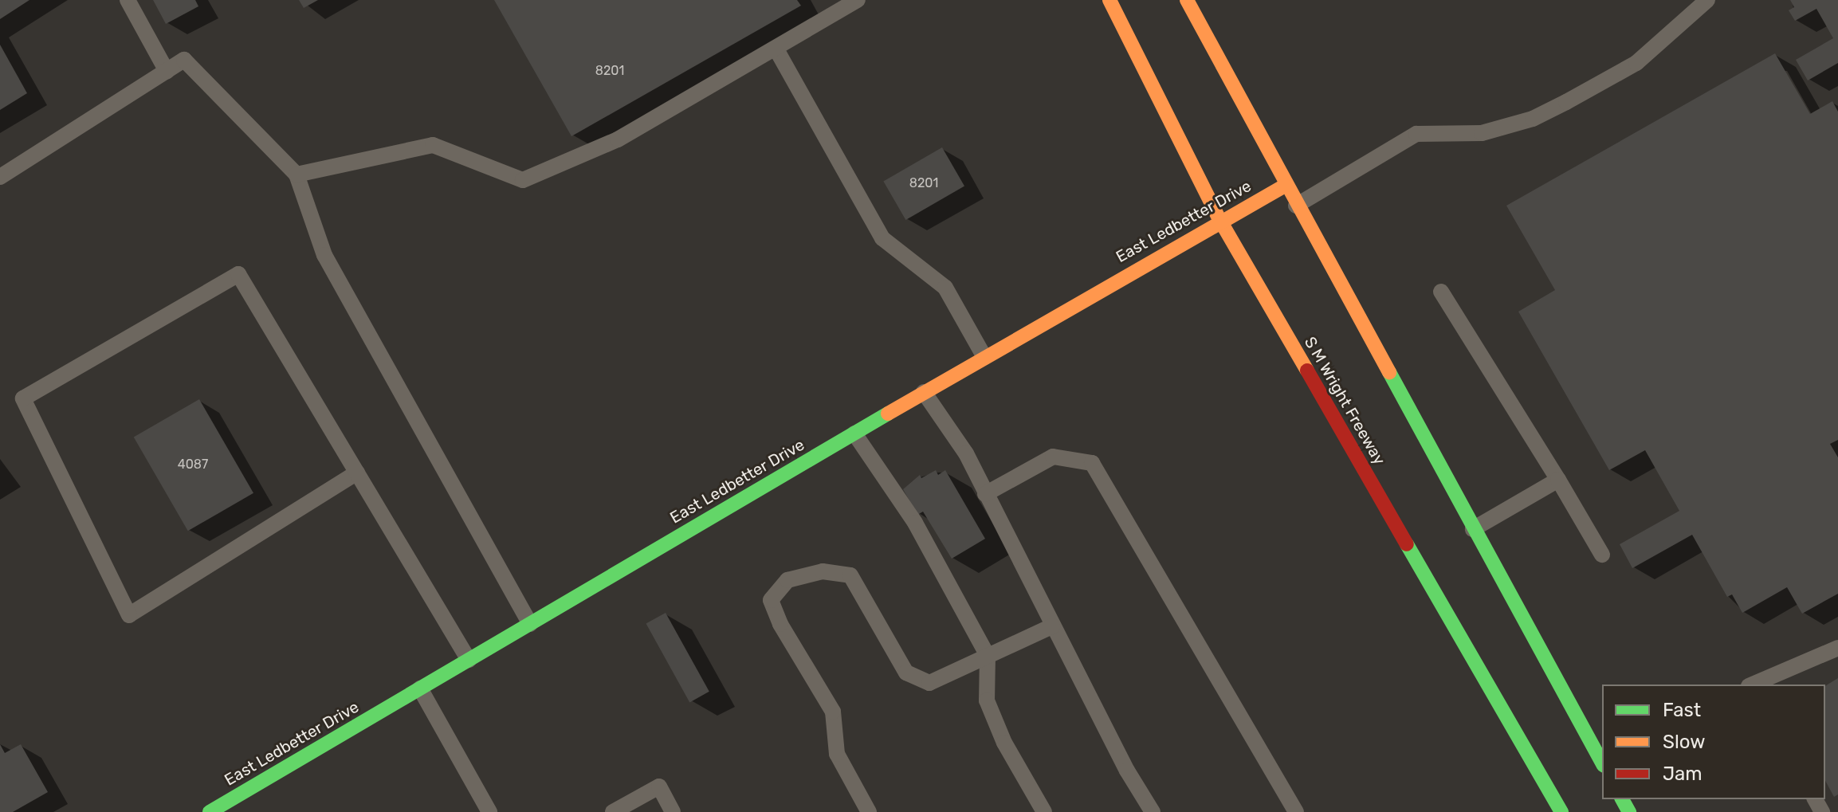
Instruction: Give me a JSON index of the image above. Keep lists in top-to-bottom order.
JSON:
{
  "streets": {
    "main road": ["East Ledbetter Drive", "S M Wright Freeway"]
  },
  "crossings": [
    ["East Ledbetter Drive", "S M Wright Freeway"]
  ],
  "house_numbers": ["8201", "8201", "4087"],
  "legend": ["Fast", "Slow", "Jam"]
}
